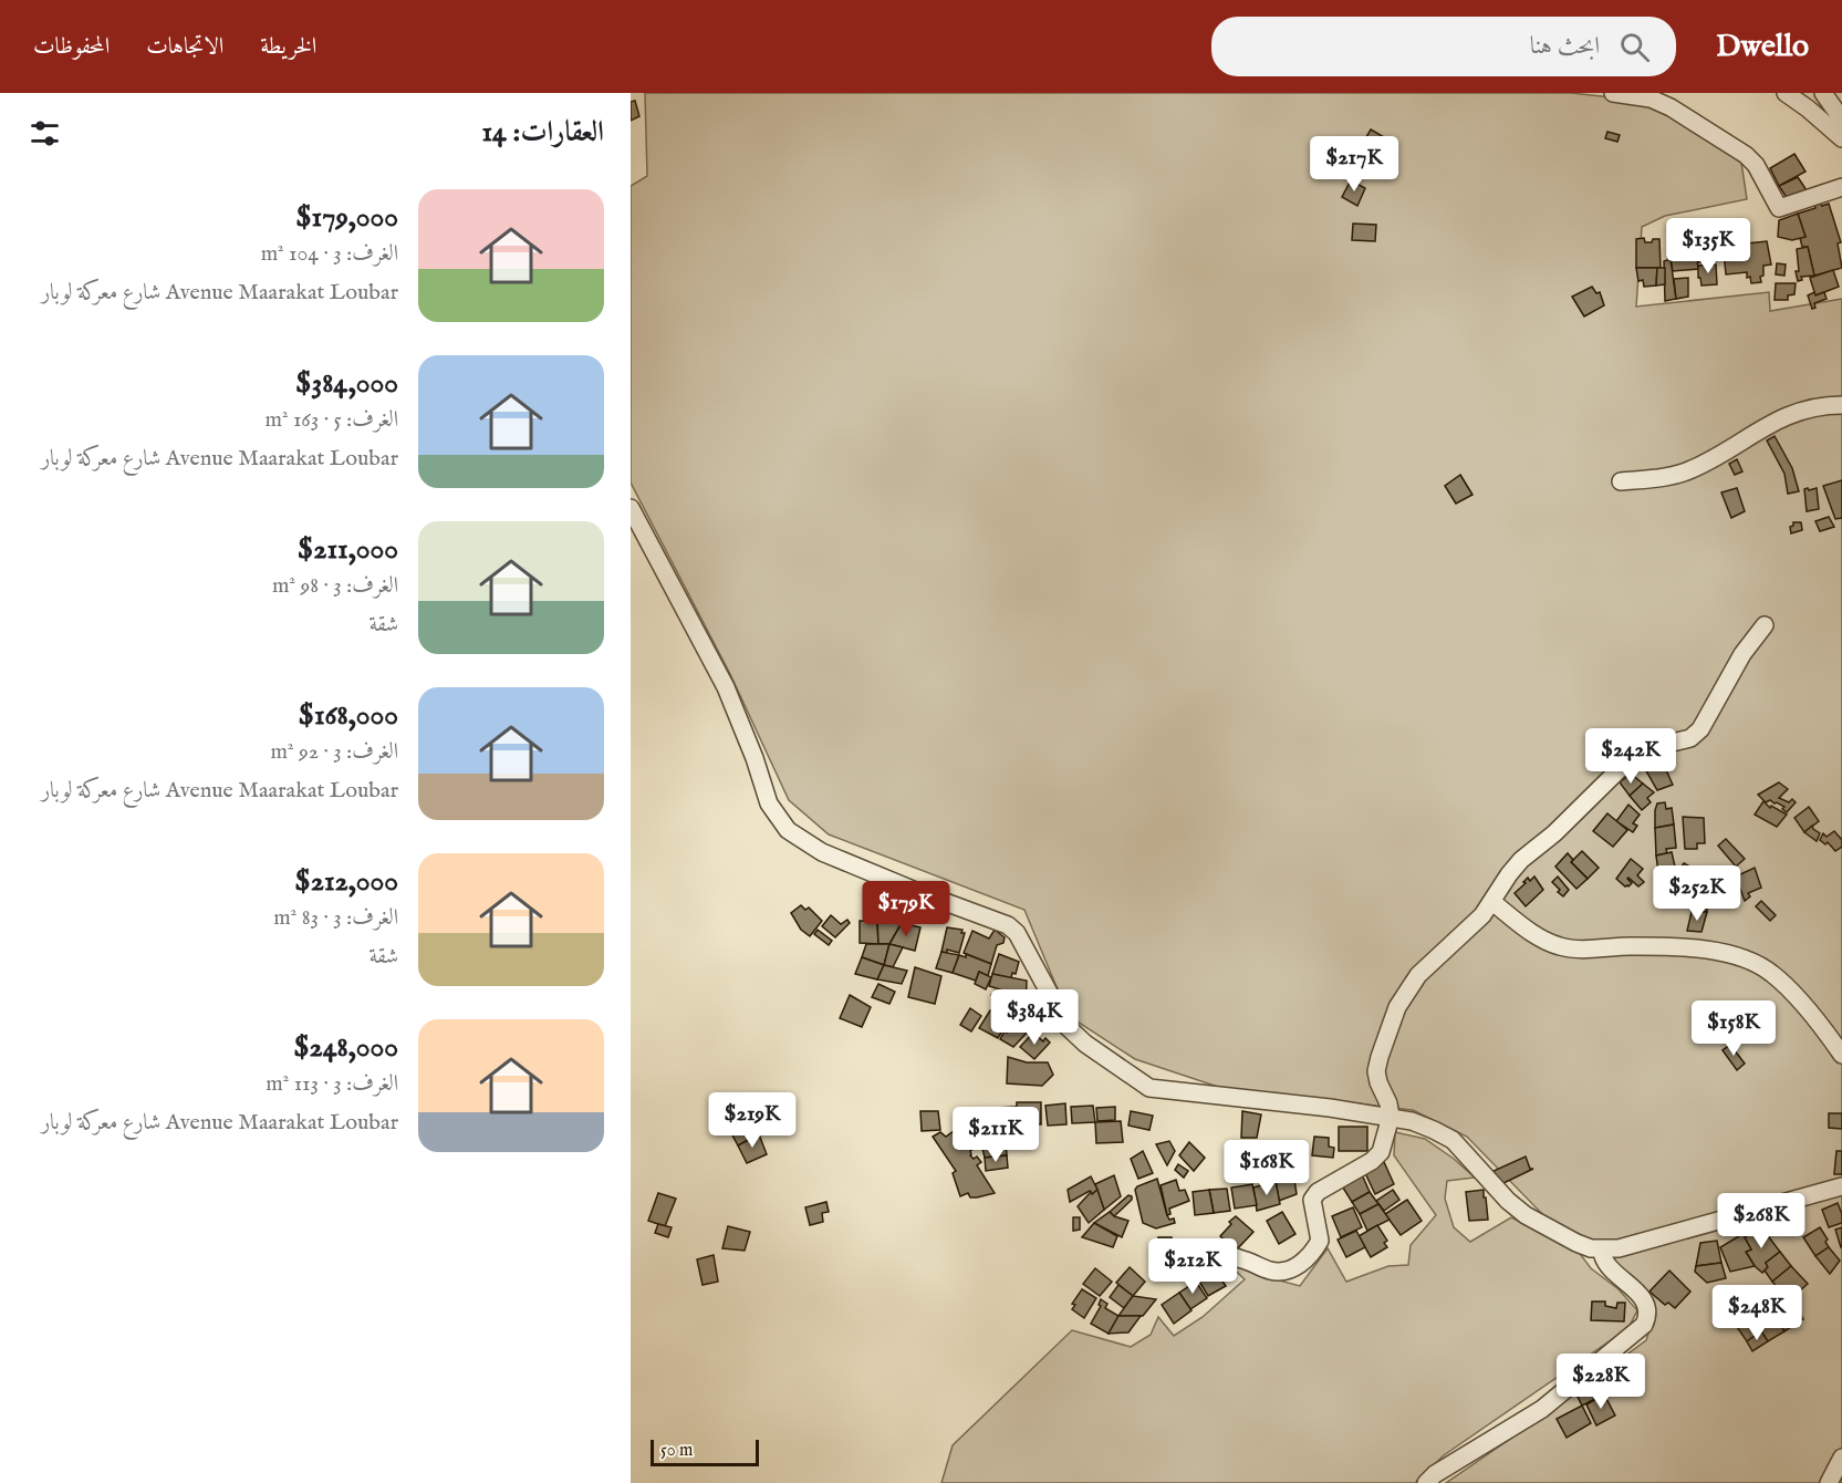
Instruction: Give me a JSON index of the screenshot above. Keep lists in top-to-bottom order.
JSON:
{
  "scale_bar": "50 m",
  "page": {
    "header": "Dwello",
    "search": "ابحث هنا",
    "nav": ["الخريطة", "الاتجاهات", "المحفوظات"],
    "heading": "العقارات: 14",
    "price": [
      "$217K",
      "$135K",
      "$242K",
      "$252K",
      "$179K",
      "$384K",
      "$158K",
      "$219K",
      "$211K",
      "$168K",
      "$268K",
      "$212K",
      "$248K",
      "$228K"
    ],
    "list": [
      {
        "name": "$179,000",
        "note": "الغرف: 3 · 104 m² · Avenue Maarakat Loubar شارع معركة لوبار"
      },
      {
        "name": "$384,000",
        "note": "الغرف: 5 · 163 m² · Avenue Maarakat Loubar شارع معركة لوبار"
      },
      {
        "name": "$211,000",
        "note": "الغرف: 3 · 98 m² · شقة"
      },
      {
        "name": "$168,000",
        "note": "الغرف: 3 · 92 m² · Avenue Maarakat Loubar شارع معركة لوبار"
      },
      {
        "name": "$212,000",
        "note": "الغرف: 3 · 83 m² · شقة"
      },
      {
        "name": "$248,000",
        "note": "الغرف: 3 · 113 m² · Avenue Maarakat Loubar شارع معركة لوبار"
      }
    ],
    "scale": "50 m"
  }
}
